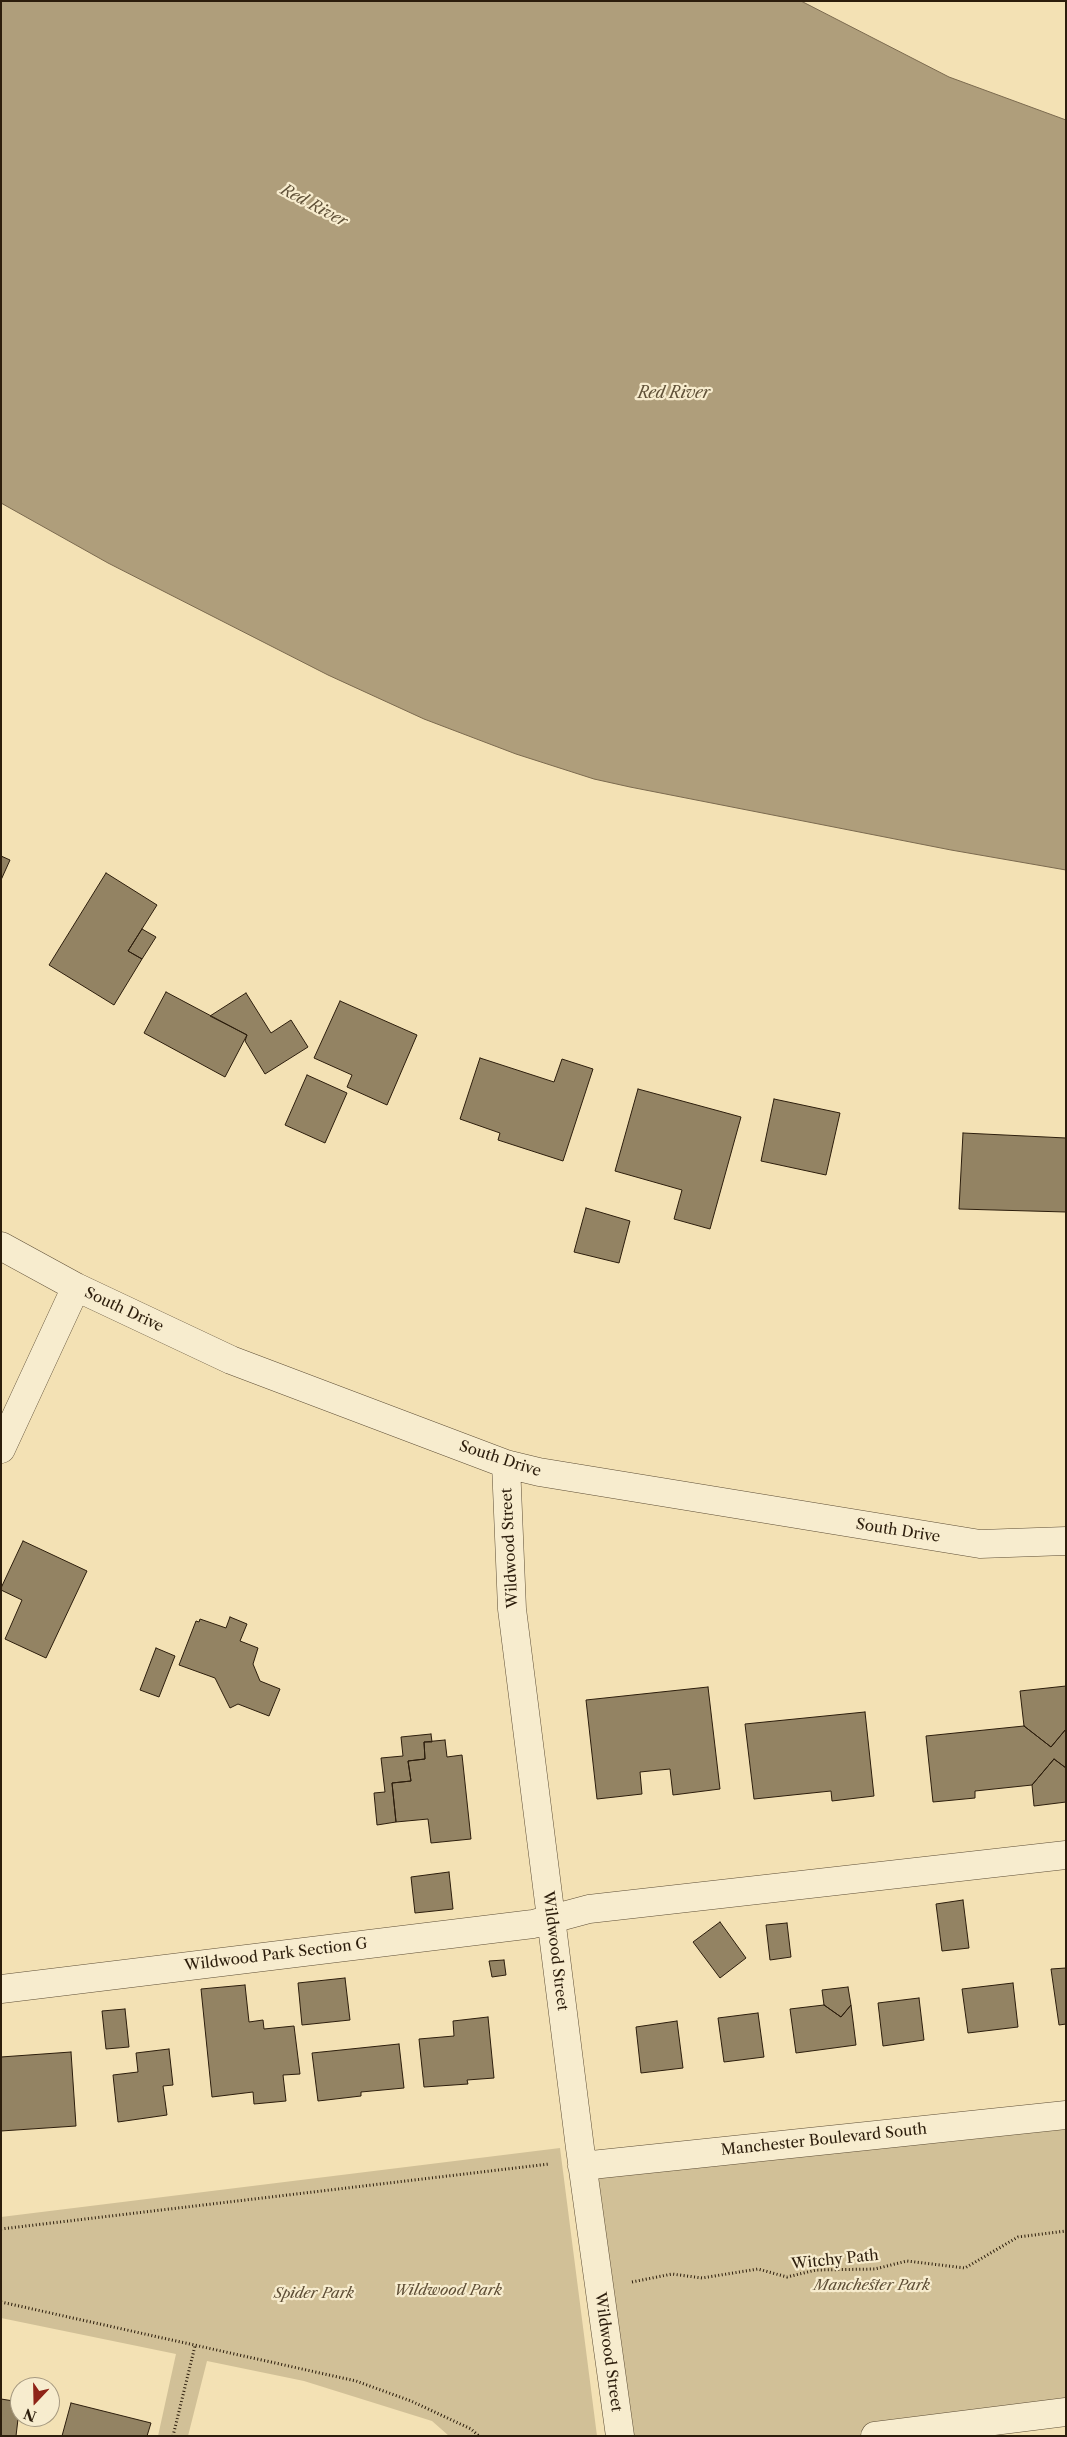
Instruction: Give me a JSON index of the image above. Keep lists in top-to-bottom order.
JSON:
{
  "streets": {
    "street": [
      "South Drive",
      "Wildwood Street",
      "Wildwood Park Section G",
      "Manchester Boulevard South"
    ],
    "path": ["Witchy Path"]
  },
  "crossings": [
    ["South Drive", "Wildwood Street"],
    ["Wildwood Street", "Wildwood Park Section G"],
    ["Wildwood Street", "Manchester Boulevard South"],
    ["Wildwood Street", "Witchy Path"]
  ],
  "water": ["Red River"],
  "parks": ["Manchester Park", "Wildwood Park", "Spider Park"],
  "north": "bottom"
}
